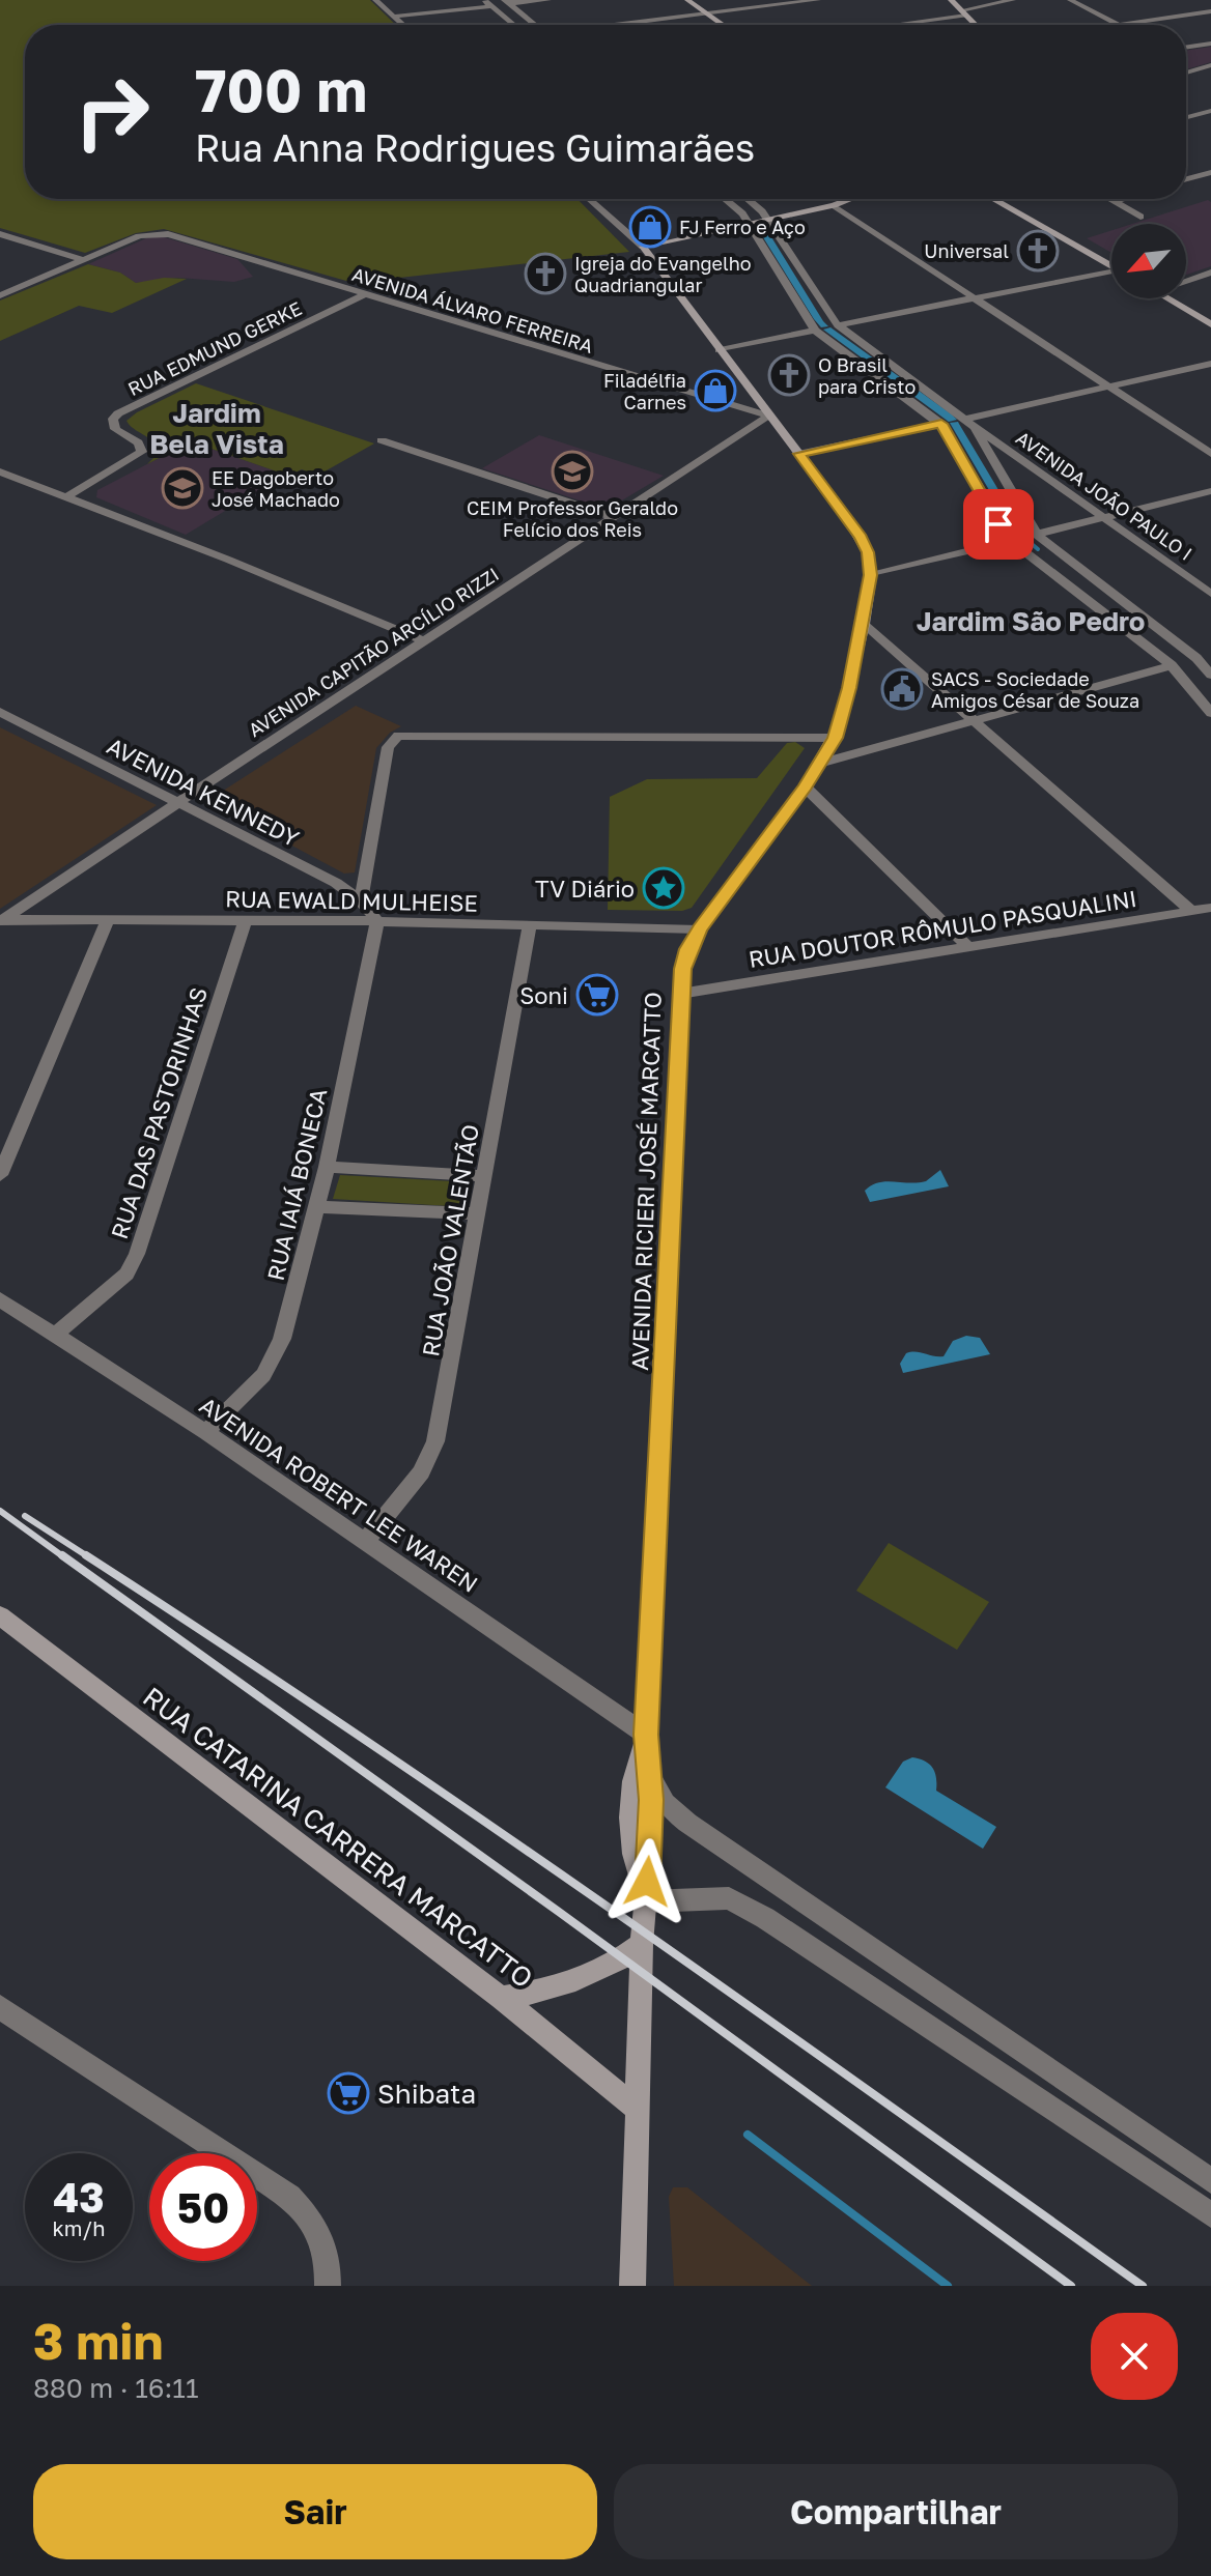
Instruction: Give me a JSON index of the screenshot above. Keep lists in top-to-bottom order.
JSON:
{
  "streets": {
    "main road": ["AVENIDA RICIERI JOSÉ MARCATTO", "RUA CATARINA CARRERA MARCATTO"],
    "street": [
      "AVENIDA ÁLVARO FERREIRA",
      "RUA EDMUND GERKE",
      "AVENIDA JOÃO PAULO I",
      "AVENIDA CAPITÃO ARCÍLIO RIZZI",
      "AVENIDA KENNEDY",
      "RUA EWALD MULHEISE",
      "RUA DOUTOR RÔMULO PASQUALINI",
      "RUA DAS PASTORINHAS",
      "RUA IAIÁ BONECA",
      "RUA JOÃO VALENTÃO",
      "AVENIDA ROBERT LEE WAREN"
    ]
  },
  "crossings": [
    ["AVENIDA ÁLVARO FERREIRA", "RUA EDMUND GERKE"],
    ["AVENIDA ÁLVARO FERREIRA", "AVENIDA CAPITÃO ARCÍLIO RIZZI"],
    ["AVENIDA ÁLVARO FERREIRA", "AVENIDA RICIERI JOSÉ MARCATTO"],
    ["AVENIDA CAPITÃO ARCÍLIO RIZZI", "AVENIDA KENNEDY"],
    ["AVENIDA CAPITÃO ARCÍLIO RIZZI", "RUA EWALD MULHEISE"],
    ["AVENIDA CAPITÃO ARCÍLIO RIZZI", "AVENIDA RICIERI JOSÉ MARCATTO"],
    ["AVENIDA KENNEDY", "RUA EWALD MULHEISE"],
    ["AVENIDA KENNEDY", "RUA IAIÁ BONECA"],
    ["RUA EWALD MULHEISE", "RUA DAS PASTORINHAS"],
    ["RUA EWALD MULHEISE", "AVENIDA RICIERI JOSÉ MARCATTO"],
    ["RUA EWALD MULHEISE", "RUA IAIÁ BONECA"],
    ["RUA EWALD MULHEISE", "RUA JOÃO VALENTÃO"],
    ["RUA DOUTOR RÔMULO PASQUALINI", "AVENIDA RICIERI JOSÉ MARCATTO"],
    ["RUA DAS PASTORINHAS", "AVENIDA ROBERT LEE WAREN"],
    ["AVENIDA RICIERI JOSÉ MARCATTO", "AVENIDA ROBERT LEE WAREN"],
    ["AVENIDA RICIERI JOSÉ MARCATTO", "RUA CATARINA CARRERA MARCATTO"],
    ["RUA IAIÁ BONECA", "AVENIDA ROBERT LEE WAREN"],
    ["RUA JOÃO VALENTÃO", "AVENIDA ROBERT LEE WAREN"]
  ],
  "districts": ["Jardim Bela Vista", "Jardim São Pedro"],
  "places": {
    "shop": ["FJ Ferro e Aço", "Filadélfia Carnes"],
    "church": ["Universal", "Igreja do Evangelho Quadriangular", "O Brasil para Cristo"],
    "school or university": ["CEIM Professor Geraldo Felício dos Reis", "EE Dagoberto José Machado"],
    "public building": ["SACS - Sociedade Amigos César de Souza"],
    "place": ["TV Diário"],
    "supermarket": ["Soni", "Shibata"]
  },
  "north": "bottom left",
  "page": {
    "turn": ["700 m", "Rua Anna Rodrigues Guimarães"],
    "speed": "43 km/h",
    "limit": "50",
    "heading": ["3 min", "880 m · 16:11"],
    "buttons": ["Sair", "Compartilhar"]
  }
}
